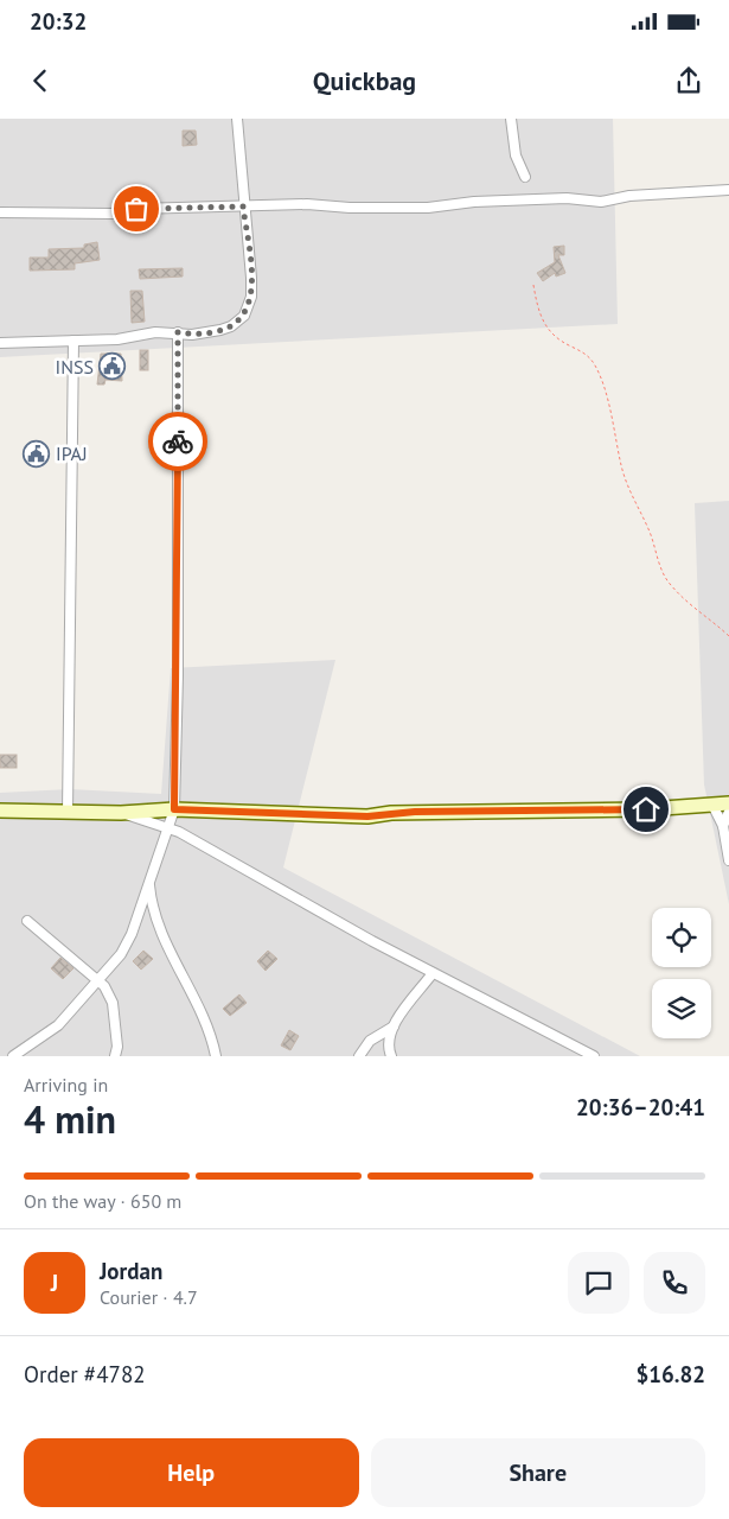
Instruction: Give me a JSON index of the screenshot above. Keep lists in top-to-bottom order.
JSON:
{
  "places": {
    "public building": ["INSS", "IPAJ"]
  },
  "page": {
    "status": "20:32",
    "header": "Quickbag",
    "heading": ["4 min", "Arriving in", "20:36–20:41"],
    "panel": [
      "Jordan",
      "Courier · 4.7",
      "Order #4782",
      "$16.82"
    ],
    "bar": "On the way · 650 m",
    "round": "J",
    "buttons": ["Help", "Share"]
  }
}
